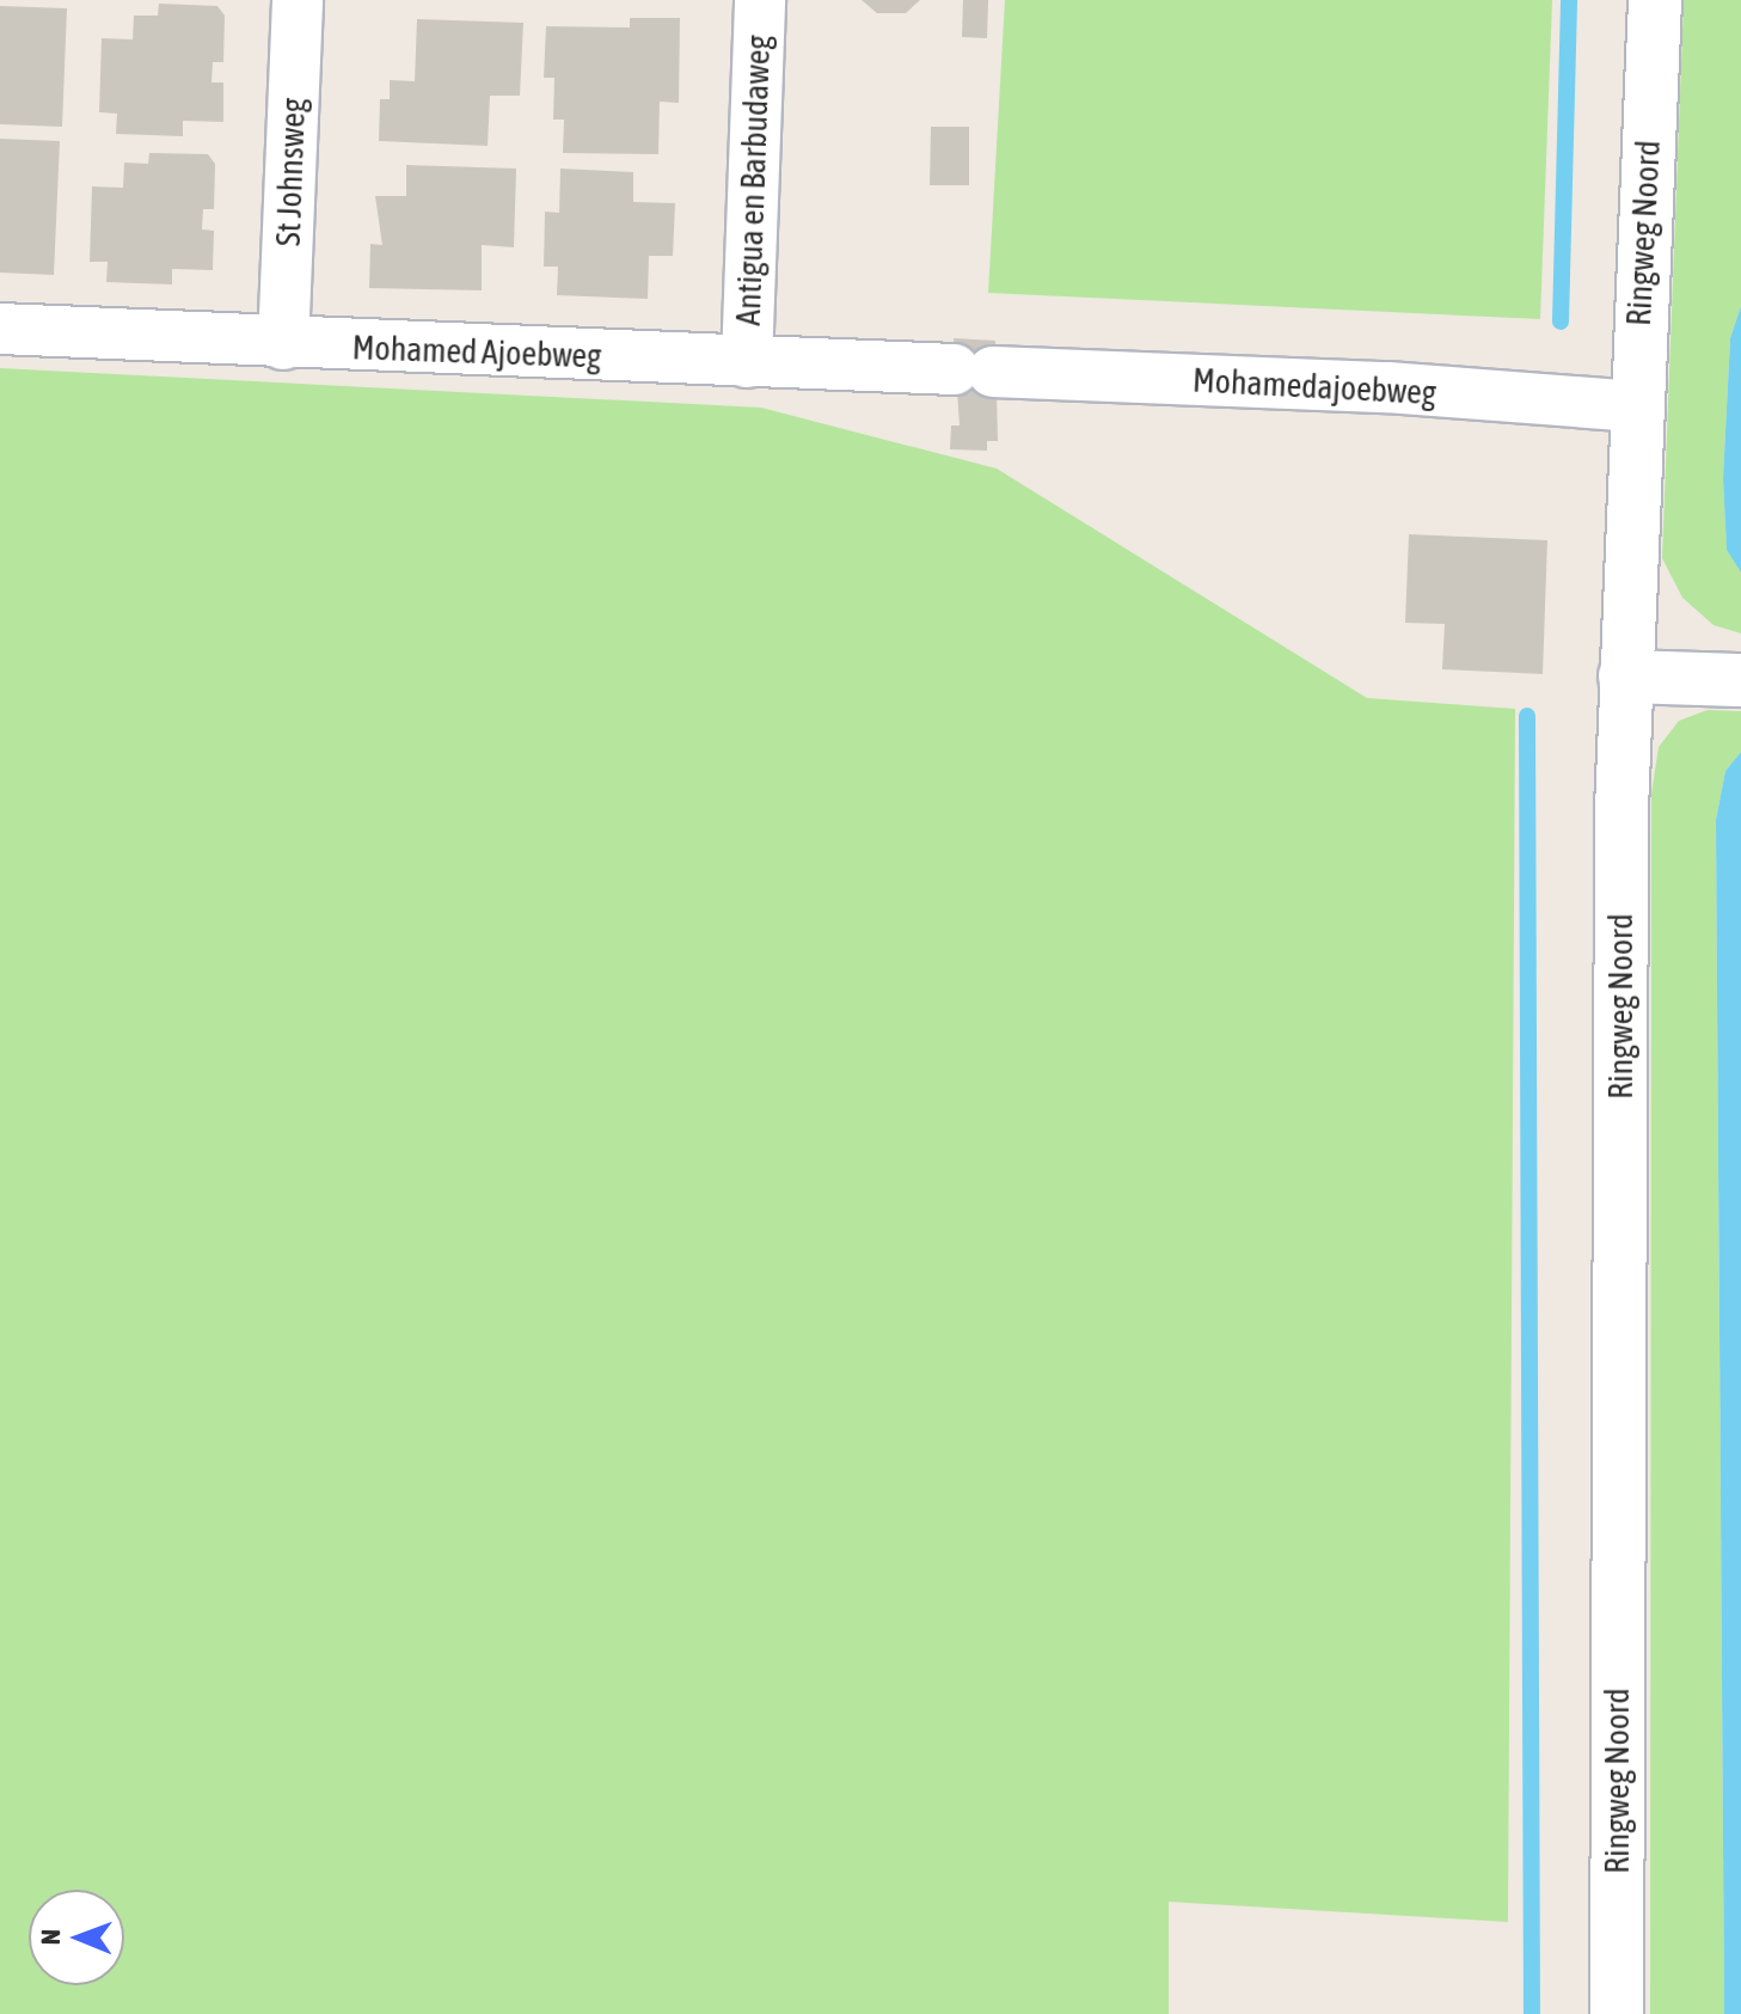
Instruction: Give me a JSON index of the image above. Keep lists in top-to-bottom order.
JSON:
{
  "streets": {
    "street": [
      "St Johnsweg",
      "Antigua en Barbudaweg",
      "Ringweg Noord",
      "Mohamed Ajoebweg",
      "Mohamedajoebweg"
    ]
  },
  "crossings": [
    ["St Johnsweg", "Mohamed Ajoebweg"],
    ["Antigua en Barbudaweg", "Mohamed Ajoebweg"],
    ["Ringweg Noord", "Mohamedajoebweg"],
    ["Mohamed Ajoebweg", "Mohamedajoebweg"]
  ],
  "north": "left"
}
